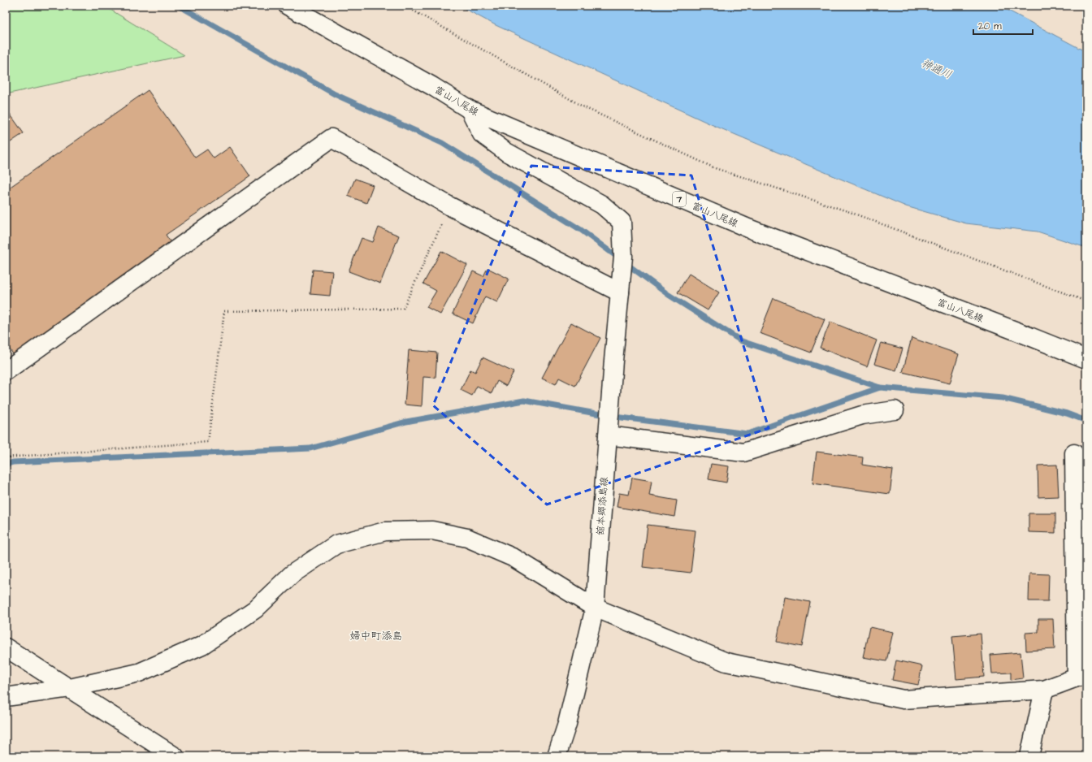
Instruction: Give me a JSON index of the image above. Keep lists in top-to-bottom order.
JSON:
{
  "streets": {
    "street": ["富山八尾線", "7", "舘本郷添島線"]
  },
  "crossings": [
    ["富山八尾線", "舘本郷添島線"]
  ],
  "districts": ["婦中町添島"],
  "water": ["神通川"],
  "scale_bar": "20 m"
}
